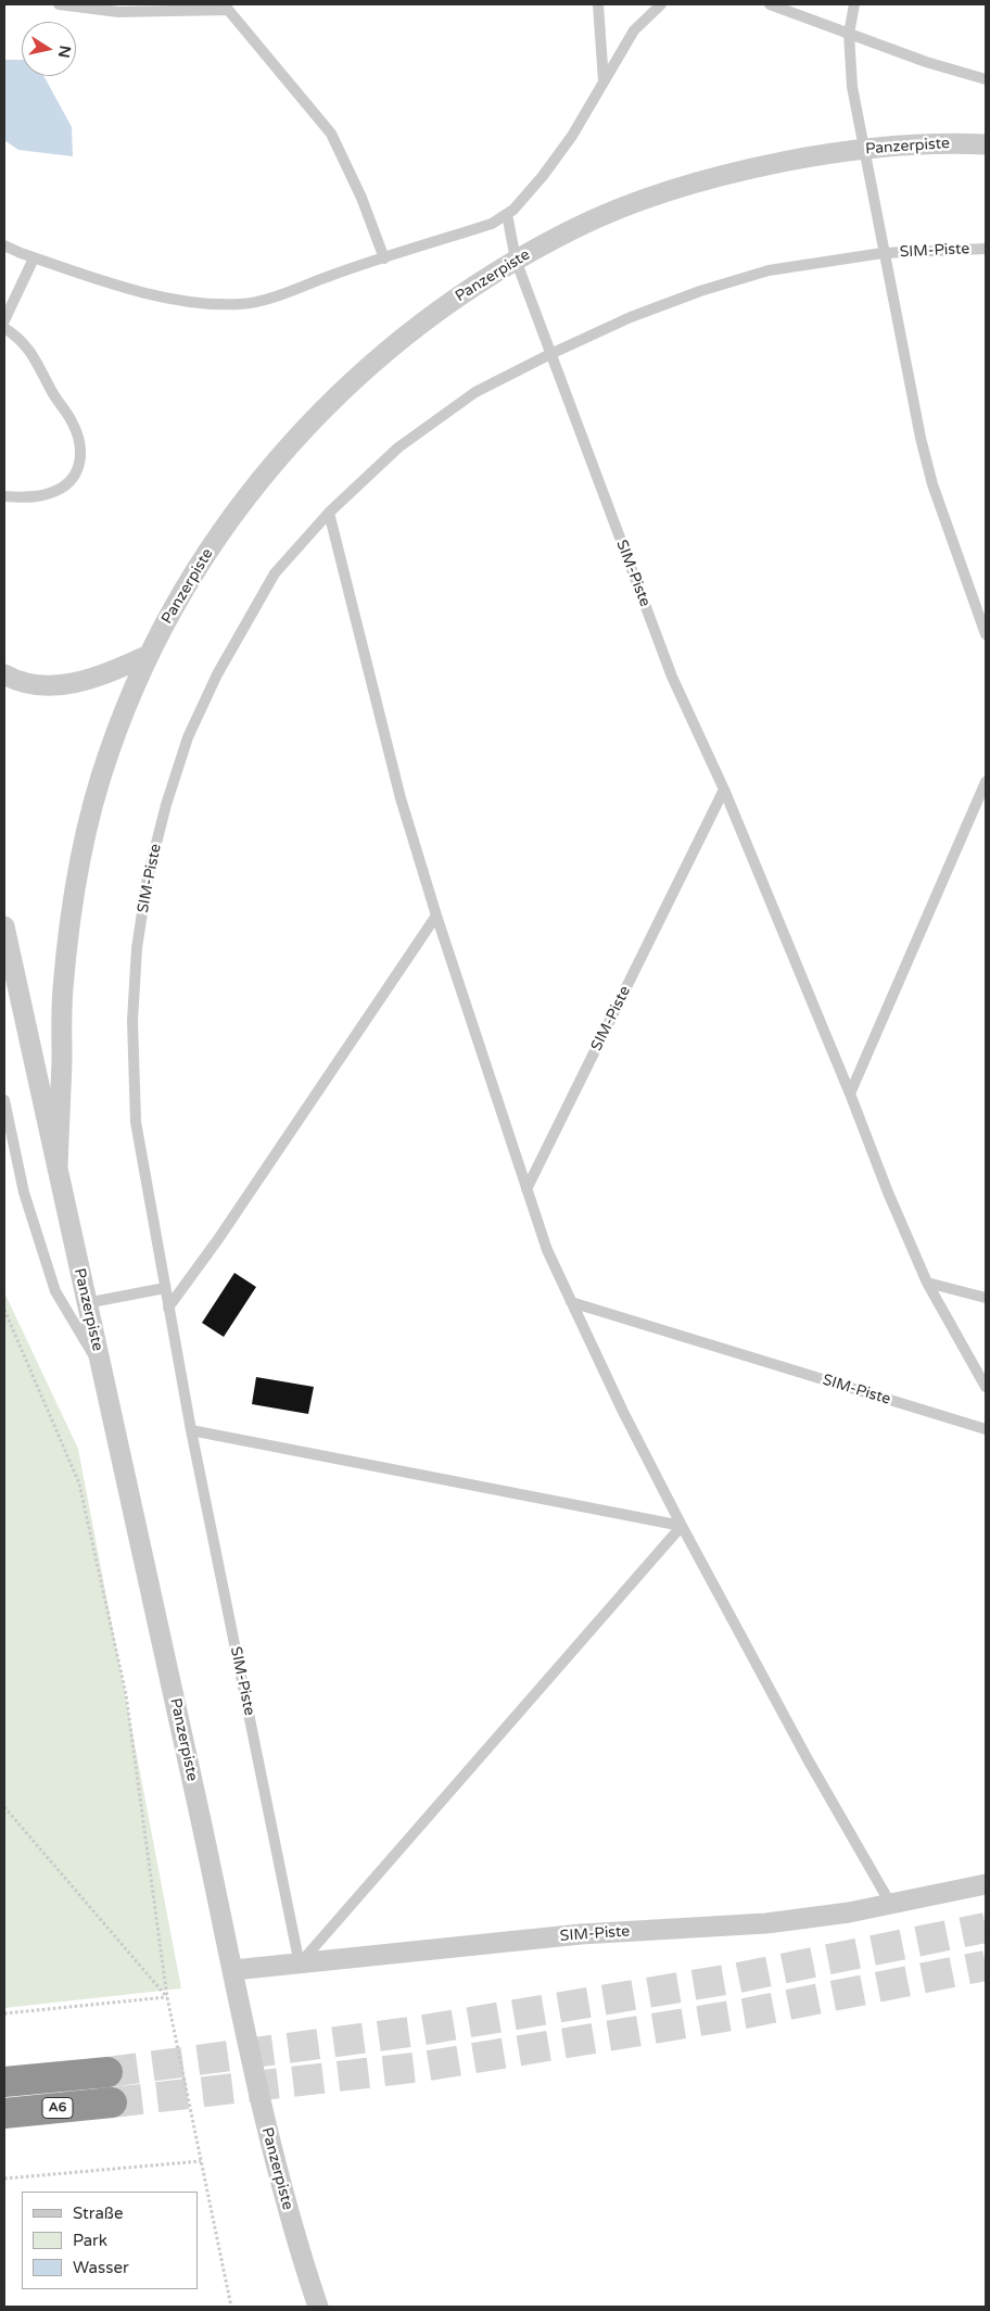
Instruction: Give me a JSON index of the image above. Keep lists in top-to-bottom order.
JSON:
{
  "streets": {
    "highway": ["A6"],
    "street": ["Panzerpiste", "SIM-Piste"]
  },
  "crossings": [
    ["Panzerpiste", "SIM-Piste"]
  ],
  "legend": ["Straße", "Park", "Wasser"],
  "north": "right"
}
